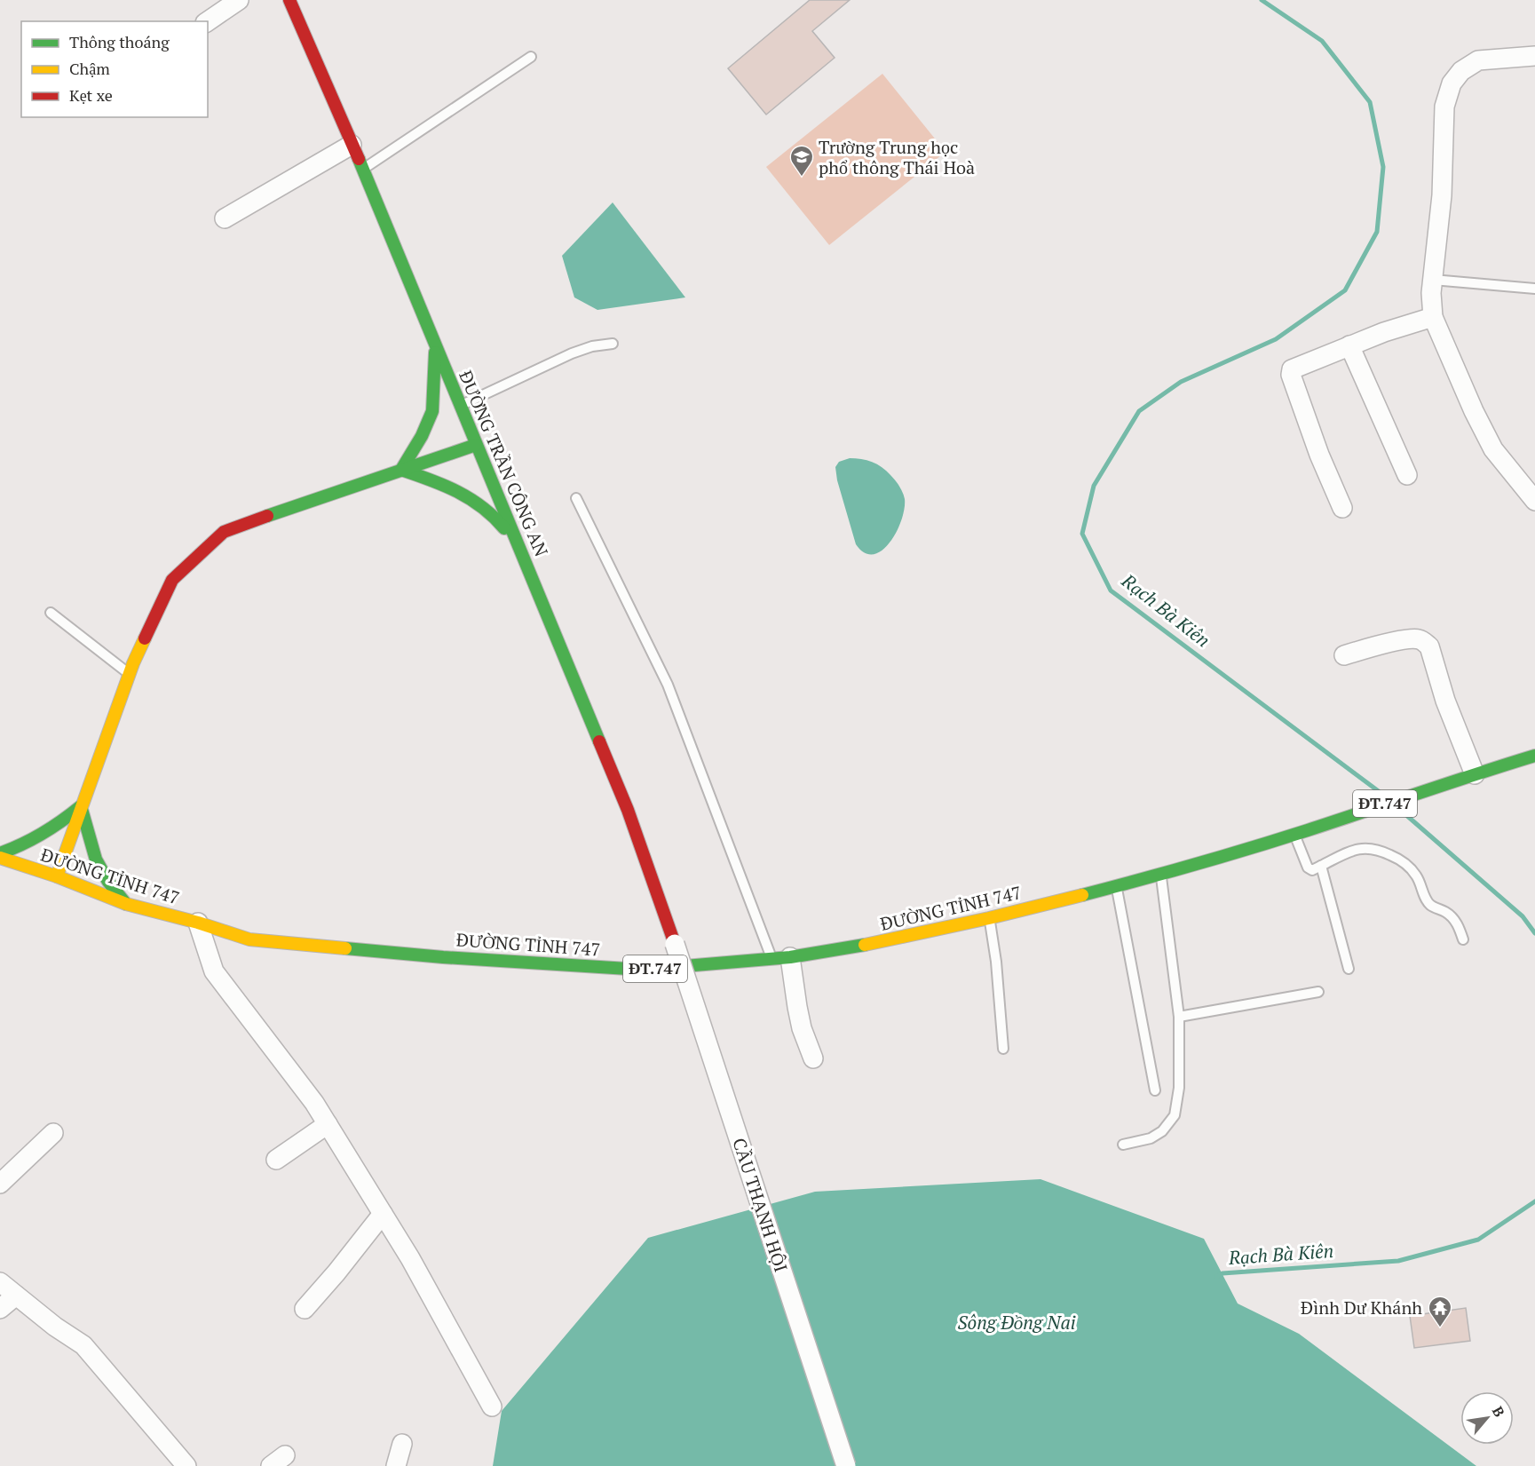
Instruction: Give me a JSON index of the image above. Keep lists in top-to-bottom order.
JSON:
{
  "streets": {
    "street": [
      "ĐƯỜNG TRẦN CÔNG AN",
      "ĐT.747",
      "ĐƯỜNG TỈNH 747",
      "CẦU THẠNH HỘI"
    ]
  },
  "crossings": [
    ["ĐƯỜNG TRẦN CÔNG AN", "CẦU THẠNH HỘI"],
    ["ĐT.747", "ĐƯỜNG TỈNH 747"]
  ],
  "water": ["Rạch Bà Kiên", "Sông Đồng Nai"],
  "places": {
    "school or university": ["Trường Trung học phổ thông Thái Hoà"],
    "temple": ["Đình Dư Khánh"]
  },
  "legend": ["Thông thoáng", "Chậm", "Kẹt xe"],
  "north": "top right"
}
